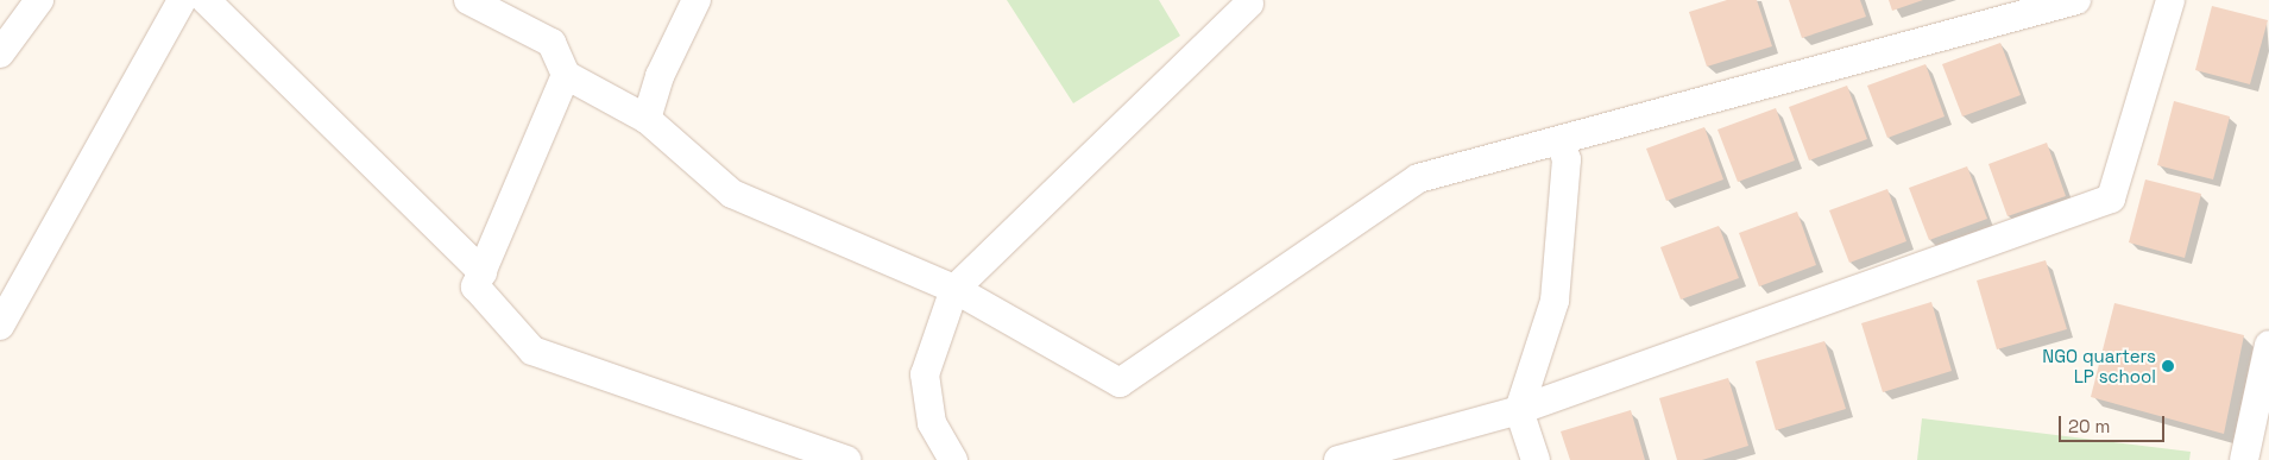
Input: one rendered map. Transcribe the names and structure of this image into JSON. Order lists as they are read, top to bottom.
{
  "places": ["NGO quarters LP school"],
  "scale_bar": "20 m"
}
